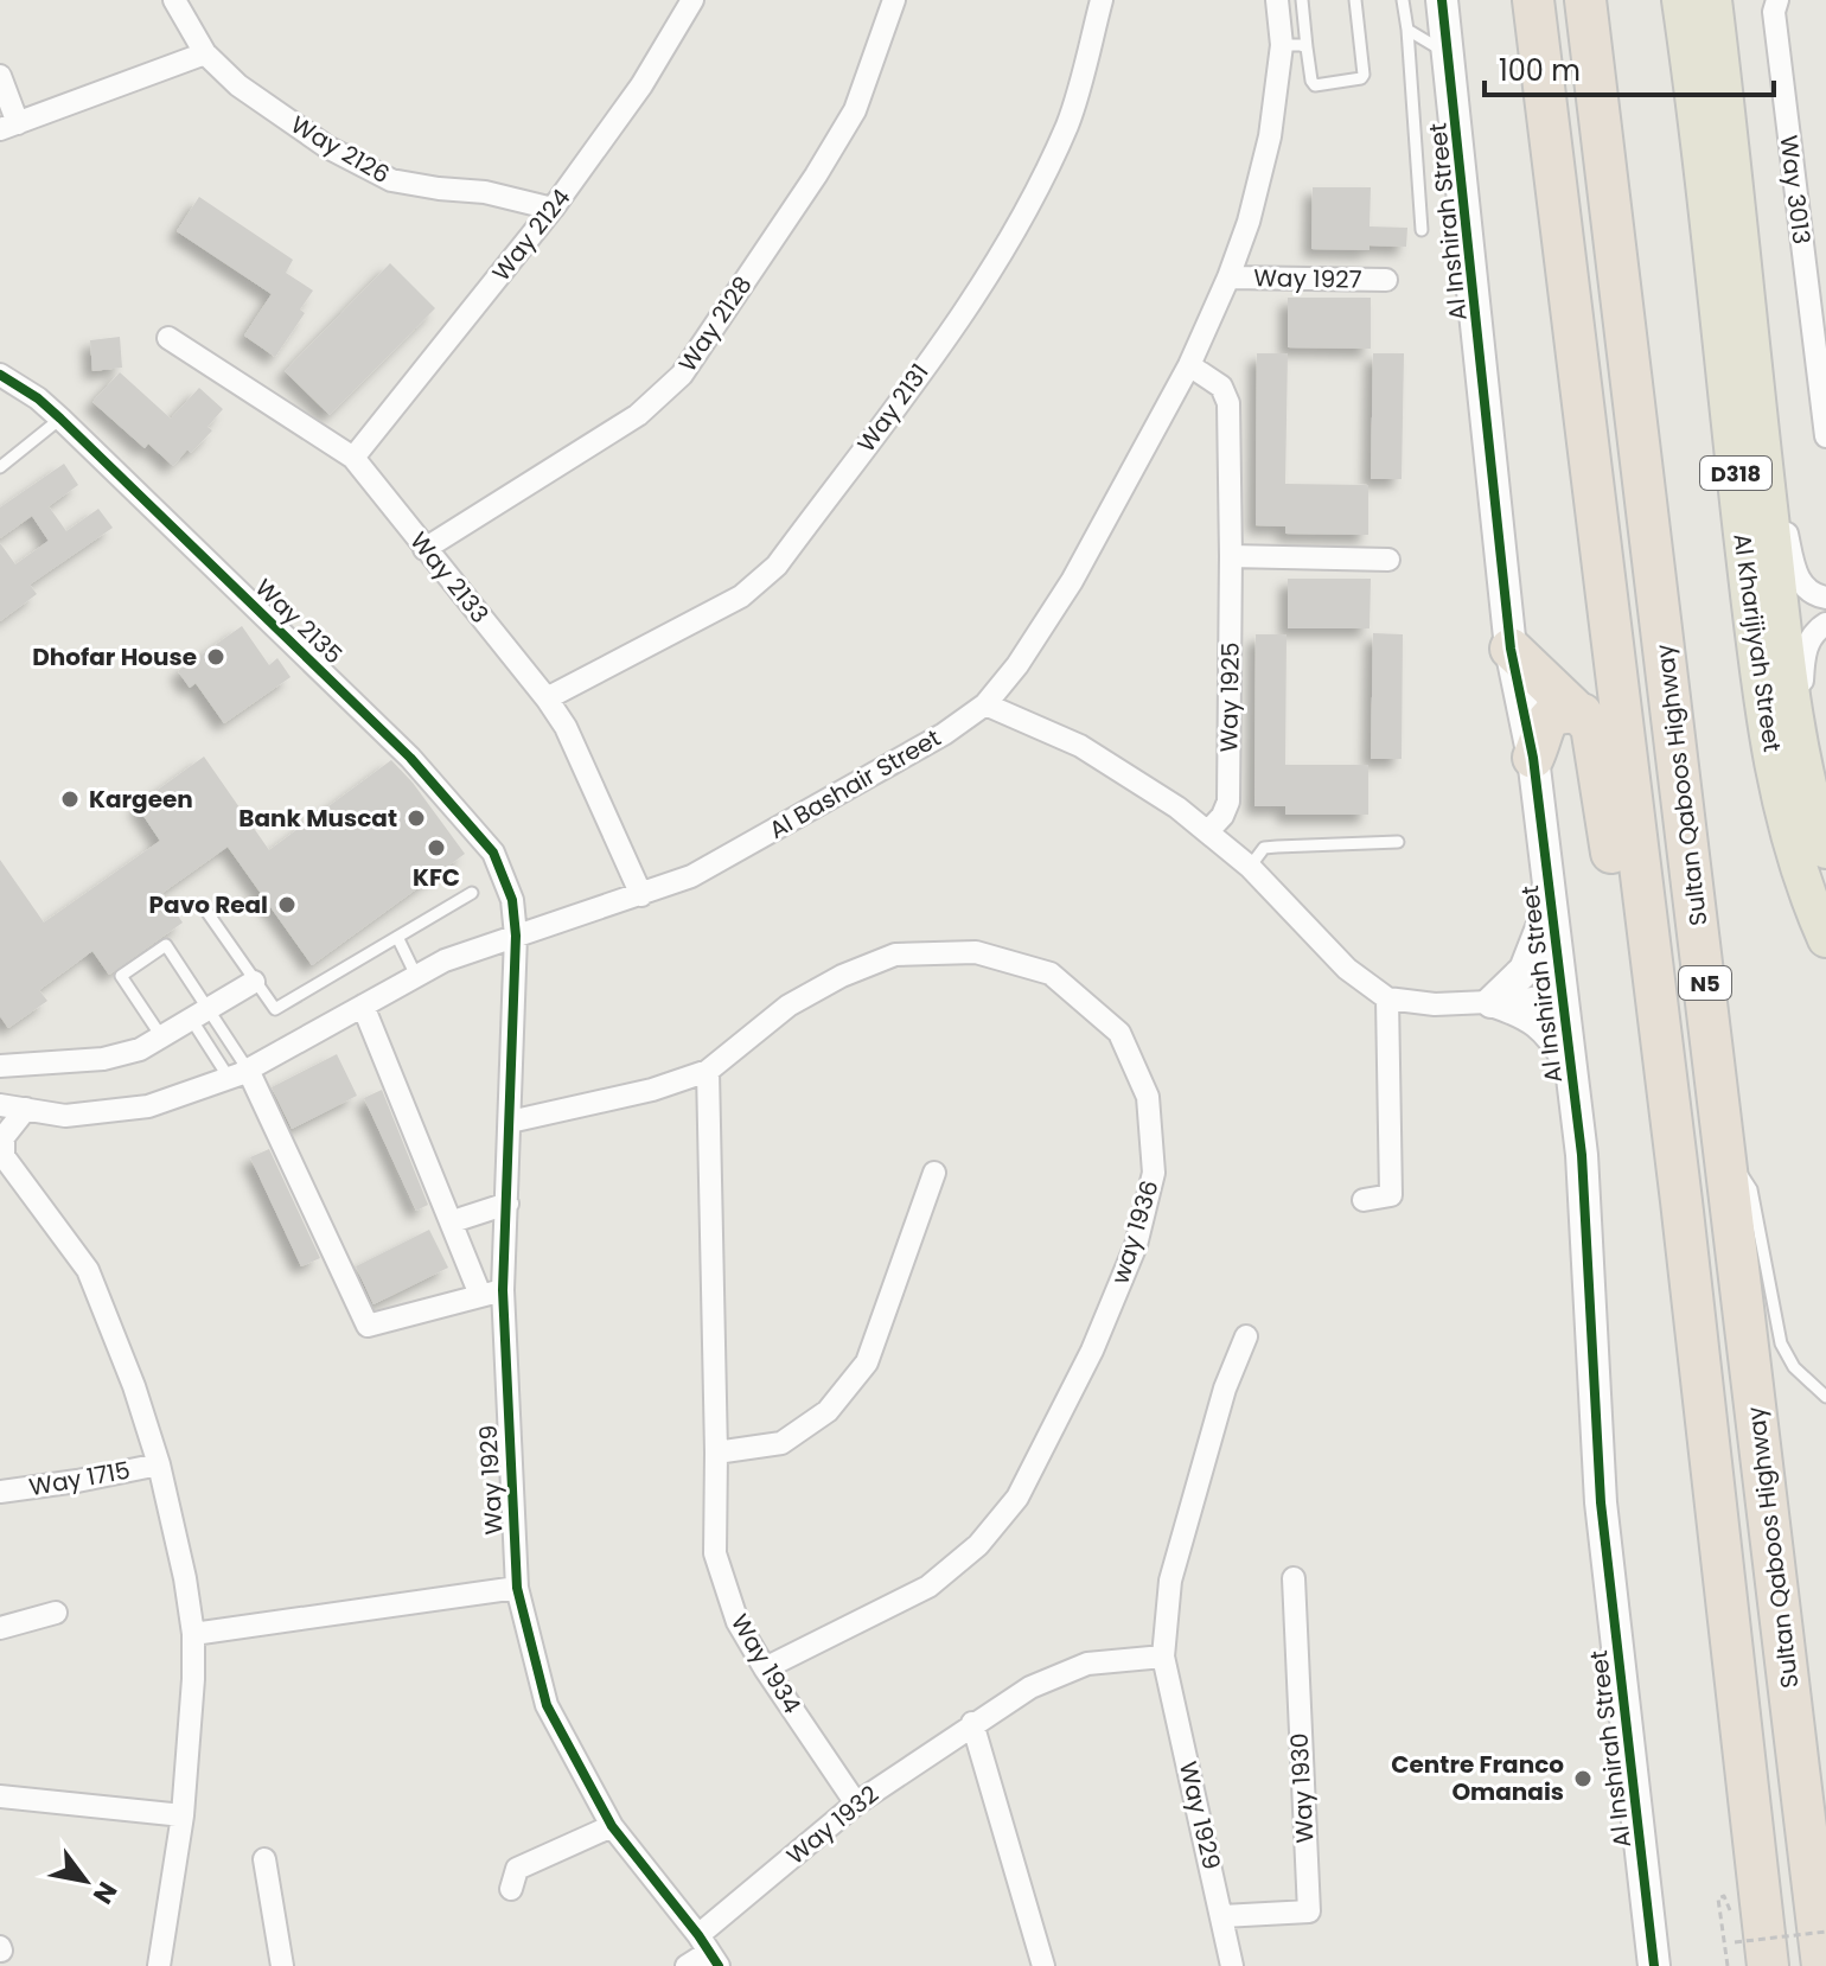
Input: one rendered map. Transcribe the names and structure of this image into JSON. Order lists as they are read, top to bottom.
{
  "streets": {
    "highway": ["Sultan Qaboos Highway", "N5"],
    "main road": ["D318", "Al Kharijiyah Street"],
    "street": [
      "Way 2126",
      "Way 3013",
      "Al Inshirah Street",
      "Way 2124",
      "Way 1927",
      "Way 2128",
      "Way 2131",
      "Way 2133",
      "Way 2135",
      "Way 1925",
      "Al Bashair Street",
      "way 1936",
      "Way 1715",
      "Way 1929",
      "Way 1934",
      "Way 1930",
      "Way 1932"
    ]
  },
  "crossings": [
    ["Way 2126", "Way 2124"],
    ["Way 2124", "Way 2133"],
    ["Way 1927", "Al Bashair Street"],
    ["Way 2128", "Way 2133"],
    ["Way 2131", "Way 2133"],
    ["Way 2133", "Al Bashair Street"],
    ["Way 2135", "Al Bashair Street"],
    ["Way 2135", "Way 1929"],
    ["Way 1925", "Al Bashair Street"],
    ["Al Bashair Street", "Way 1929"],
    ["way 1936", "Way 1929"],
    ["way 1936", "Way 1934"],
    ["Way 1929", "Way 1930"],
    ["Way 1929", "Way 1932"],
    ["Way 1934", "Way 1932"]
  ],
  "places": [
    "Dhofar House",
    "Kargeen",
    "Bank Muscat",
    "KFC",
    "Pavo Real",
    "Centre Franco Omanais"
  ],
  "scale_bar": "100 m",
  "north": "bottom right"
}
